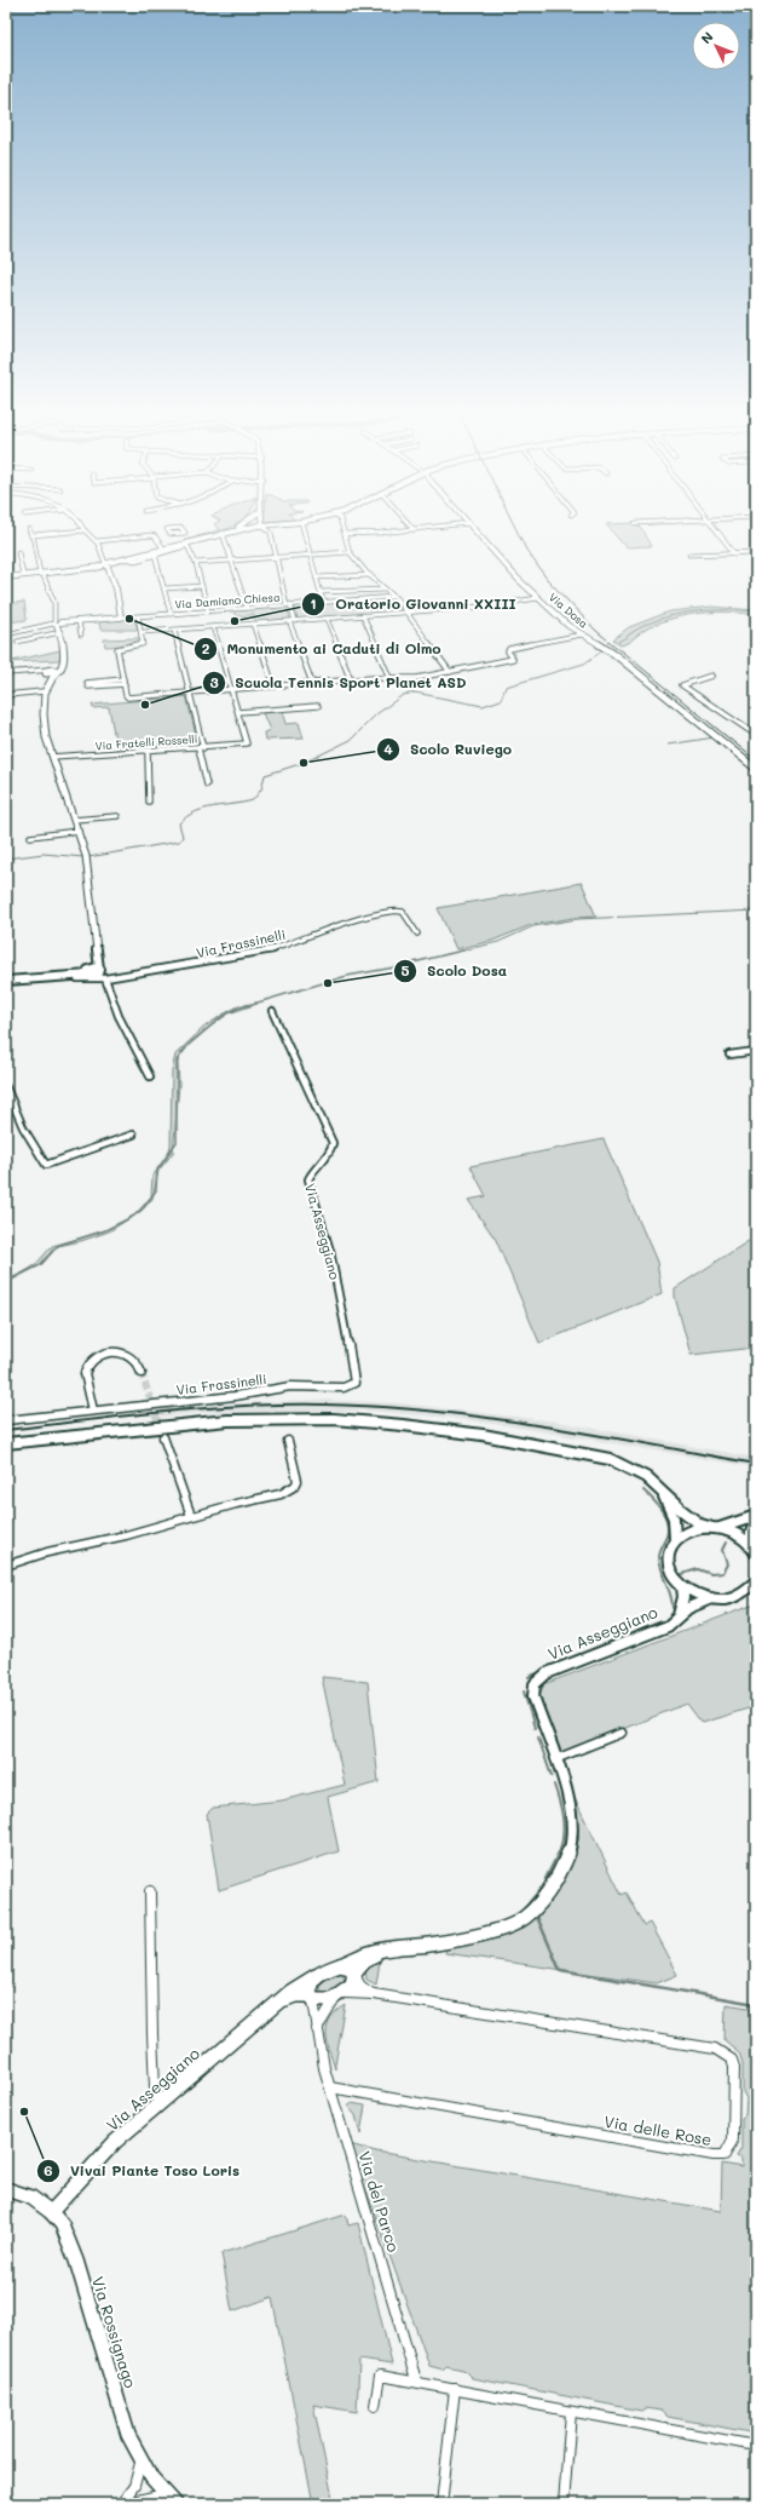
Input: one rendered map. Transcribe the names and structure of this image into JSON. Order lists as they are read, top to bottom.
{
  "streets": {
    "street": [
      "Via Damiano Chiesa",
      "Via Dosa",
      "Via Fratelli Rosselli",
      "Via Frassinelli",
      "Via Asseggiano",
      "Via delle Rose",
      "Via del Parco",
      "Via Rossignago"
    ]
  },
  "crossings": [
    ["Via Frassinelli", "Via Asseggiano"],
    ["Via Asseggiano", "Via delle Rose"],
    ["Via Asseggiano", "Via del Parco"],
    ["Via Asseggiano", "Via Rossignago"],
    ["Via delle Rose", "Via del Parco"]
  ],
  "places": [
    "Monumento ai Caduti di Olmo",
    "Oratorio Giovanni XXIII",
    "Scuola Tennis Sport Planet ASD",
    "Scolo Ruviego",
    "Scolo Dosa",
    "Vivai Piante Toso Loris"
  ],
  "north": "top left"
}
